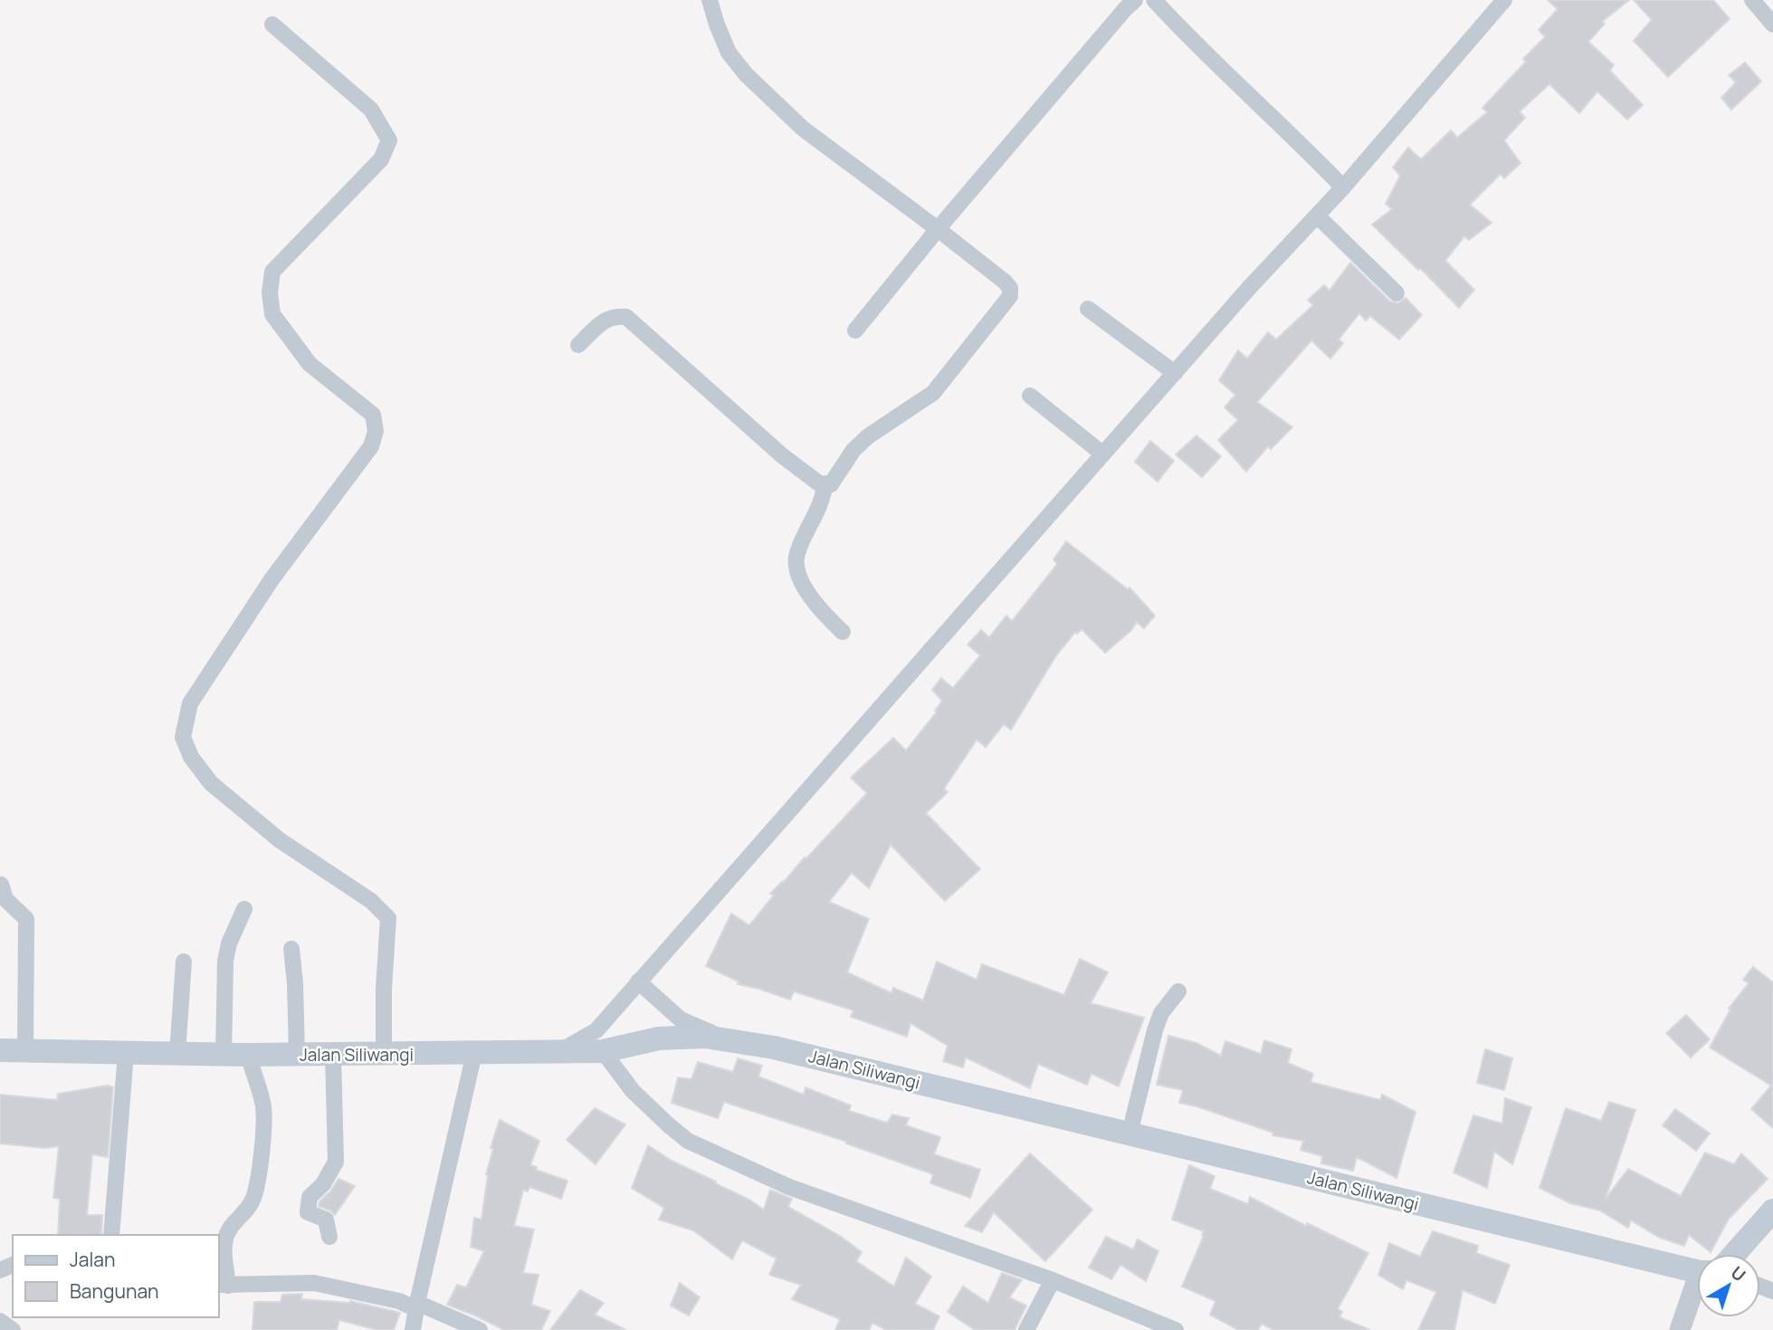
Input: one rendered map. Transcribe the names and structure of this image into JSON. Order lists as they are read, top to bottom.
{
  "streets": {
    "main road": ["Jalan Siliwangi"]
  },
  "legend": ["Jalan", "Bangunan"],
  "north": "top right"
}
